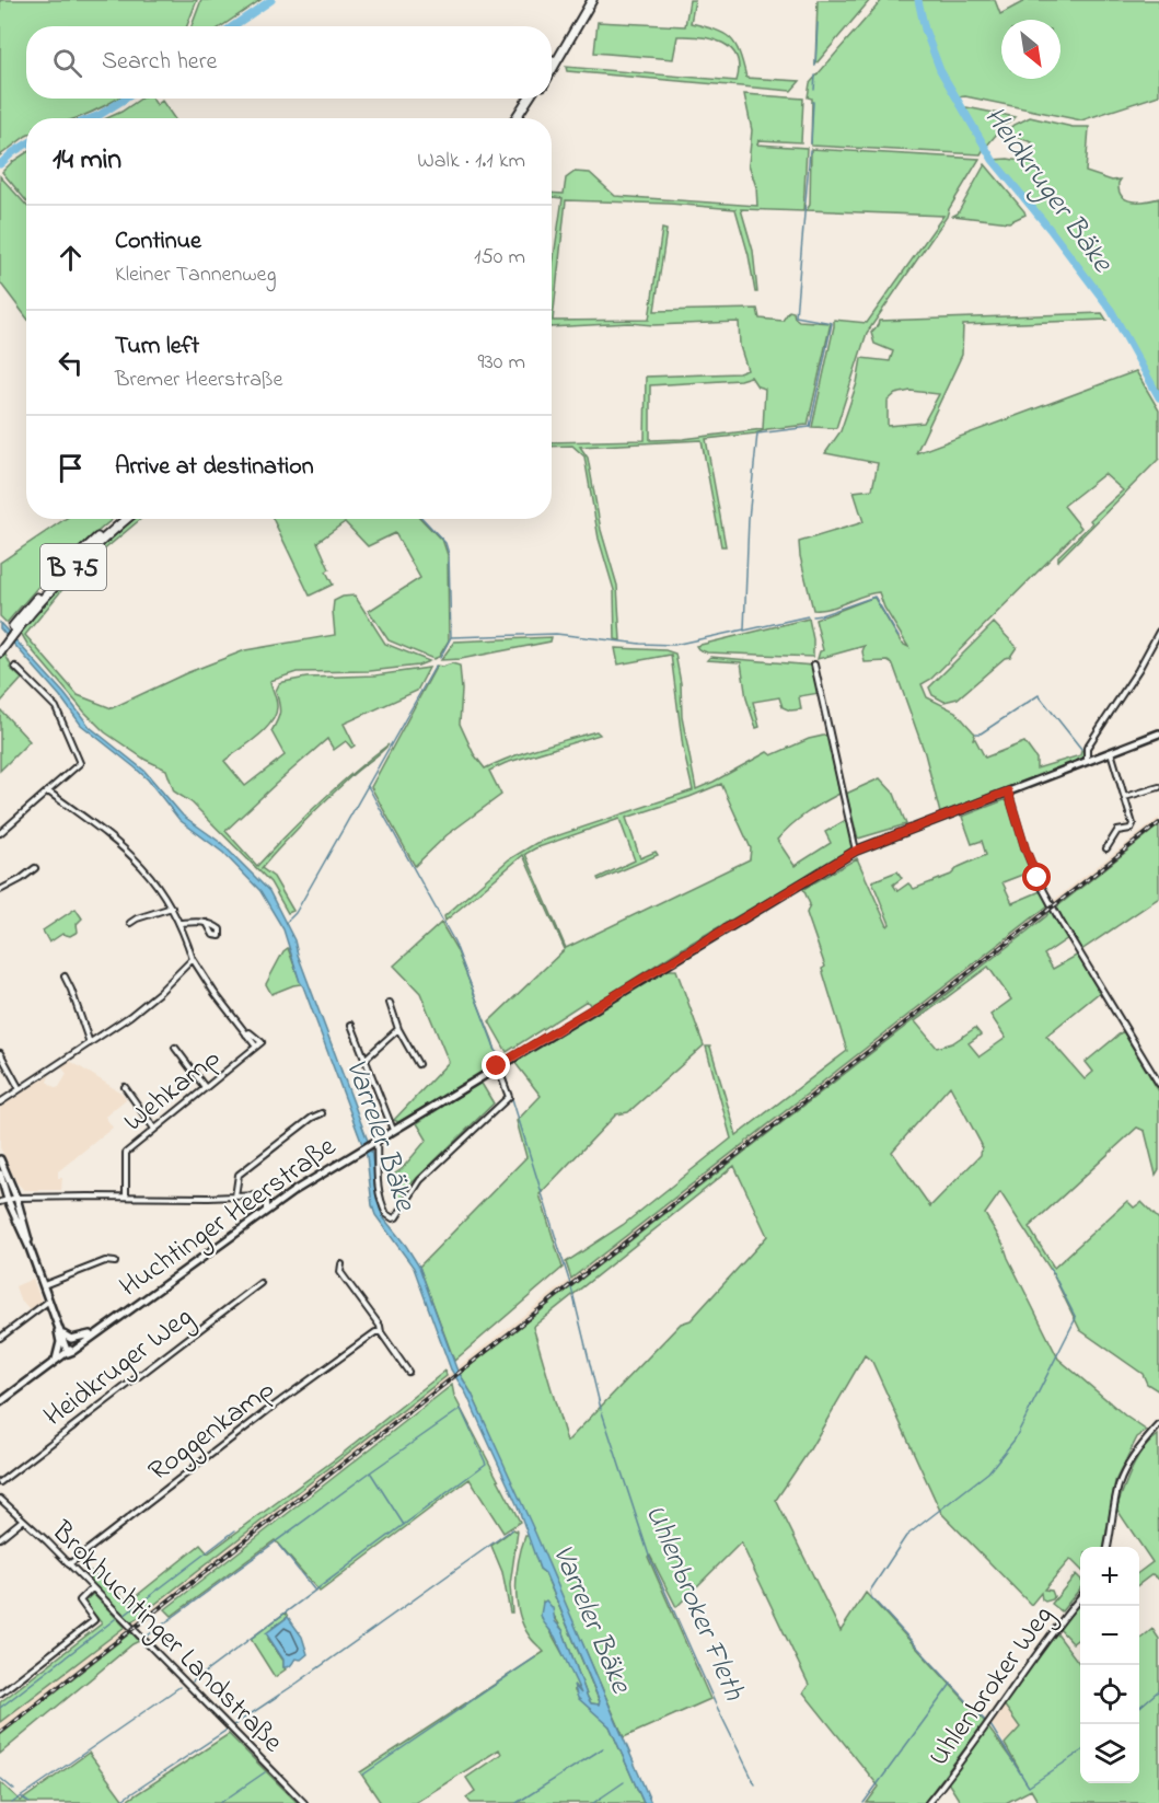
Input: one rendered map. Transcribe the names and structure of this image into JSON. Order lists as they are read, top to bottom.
{
  "streets": {
    "highway": ["B 75"],
    "main road": ["Huchtinger Heerstraße"],
    "street": [
      "Wehkamp",
      "Heidkruger Weg",
      "Roggenkamp",
      "Brokhuchtinger Landstraße",
      "Uhlenbroker Weg"
    ]
  },
  "crossings": [
    ["Roggenkamp", "Brokhuchtinger Landstraße"]
  ],
  "water": ["Heidkruger Bäke", "Varreler Bäke", "Uhlenbroker Fleth"],
  "north": "bottom right",
  "page": {
    "search": "Search here",
    "heading": ["14 min", "Walk · 1.1 km"],
    "list": [
      ["Continue", "Kleiner Tannenweg", "150 m"],
      ["Turn left", "Bremer Heerstraße", "930 m"],
      "Arrive at destination"
    ],
    "map_buttons": ["+", "−"]
  }
}
